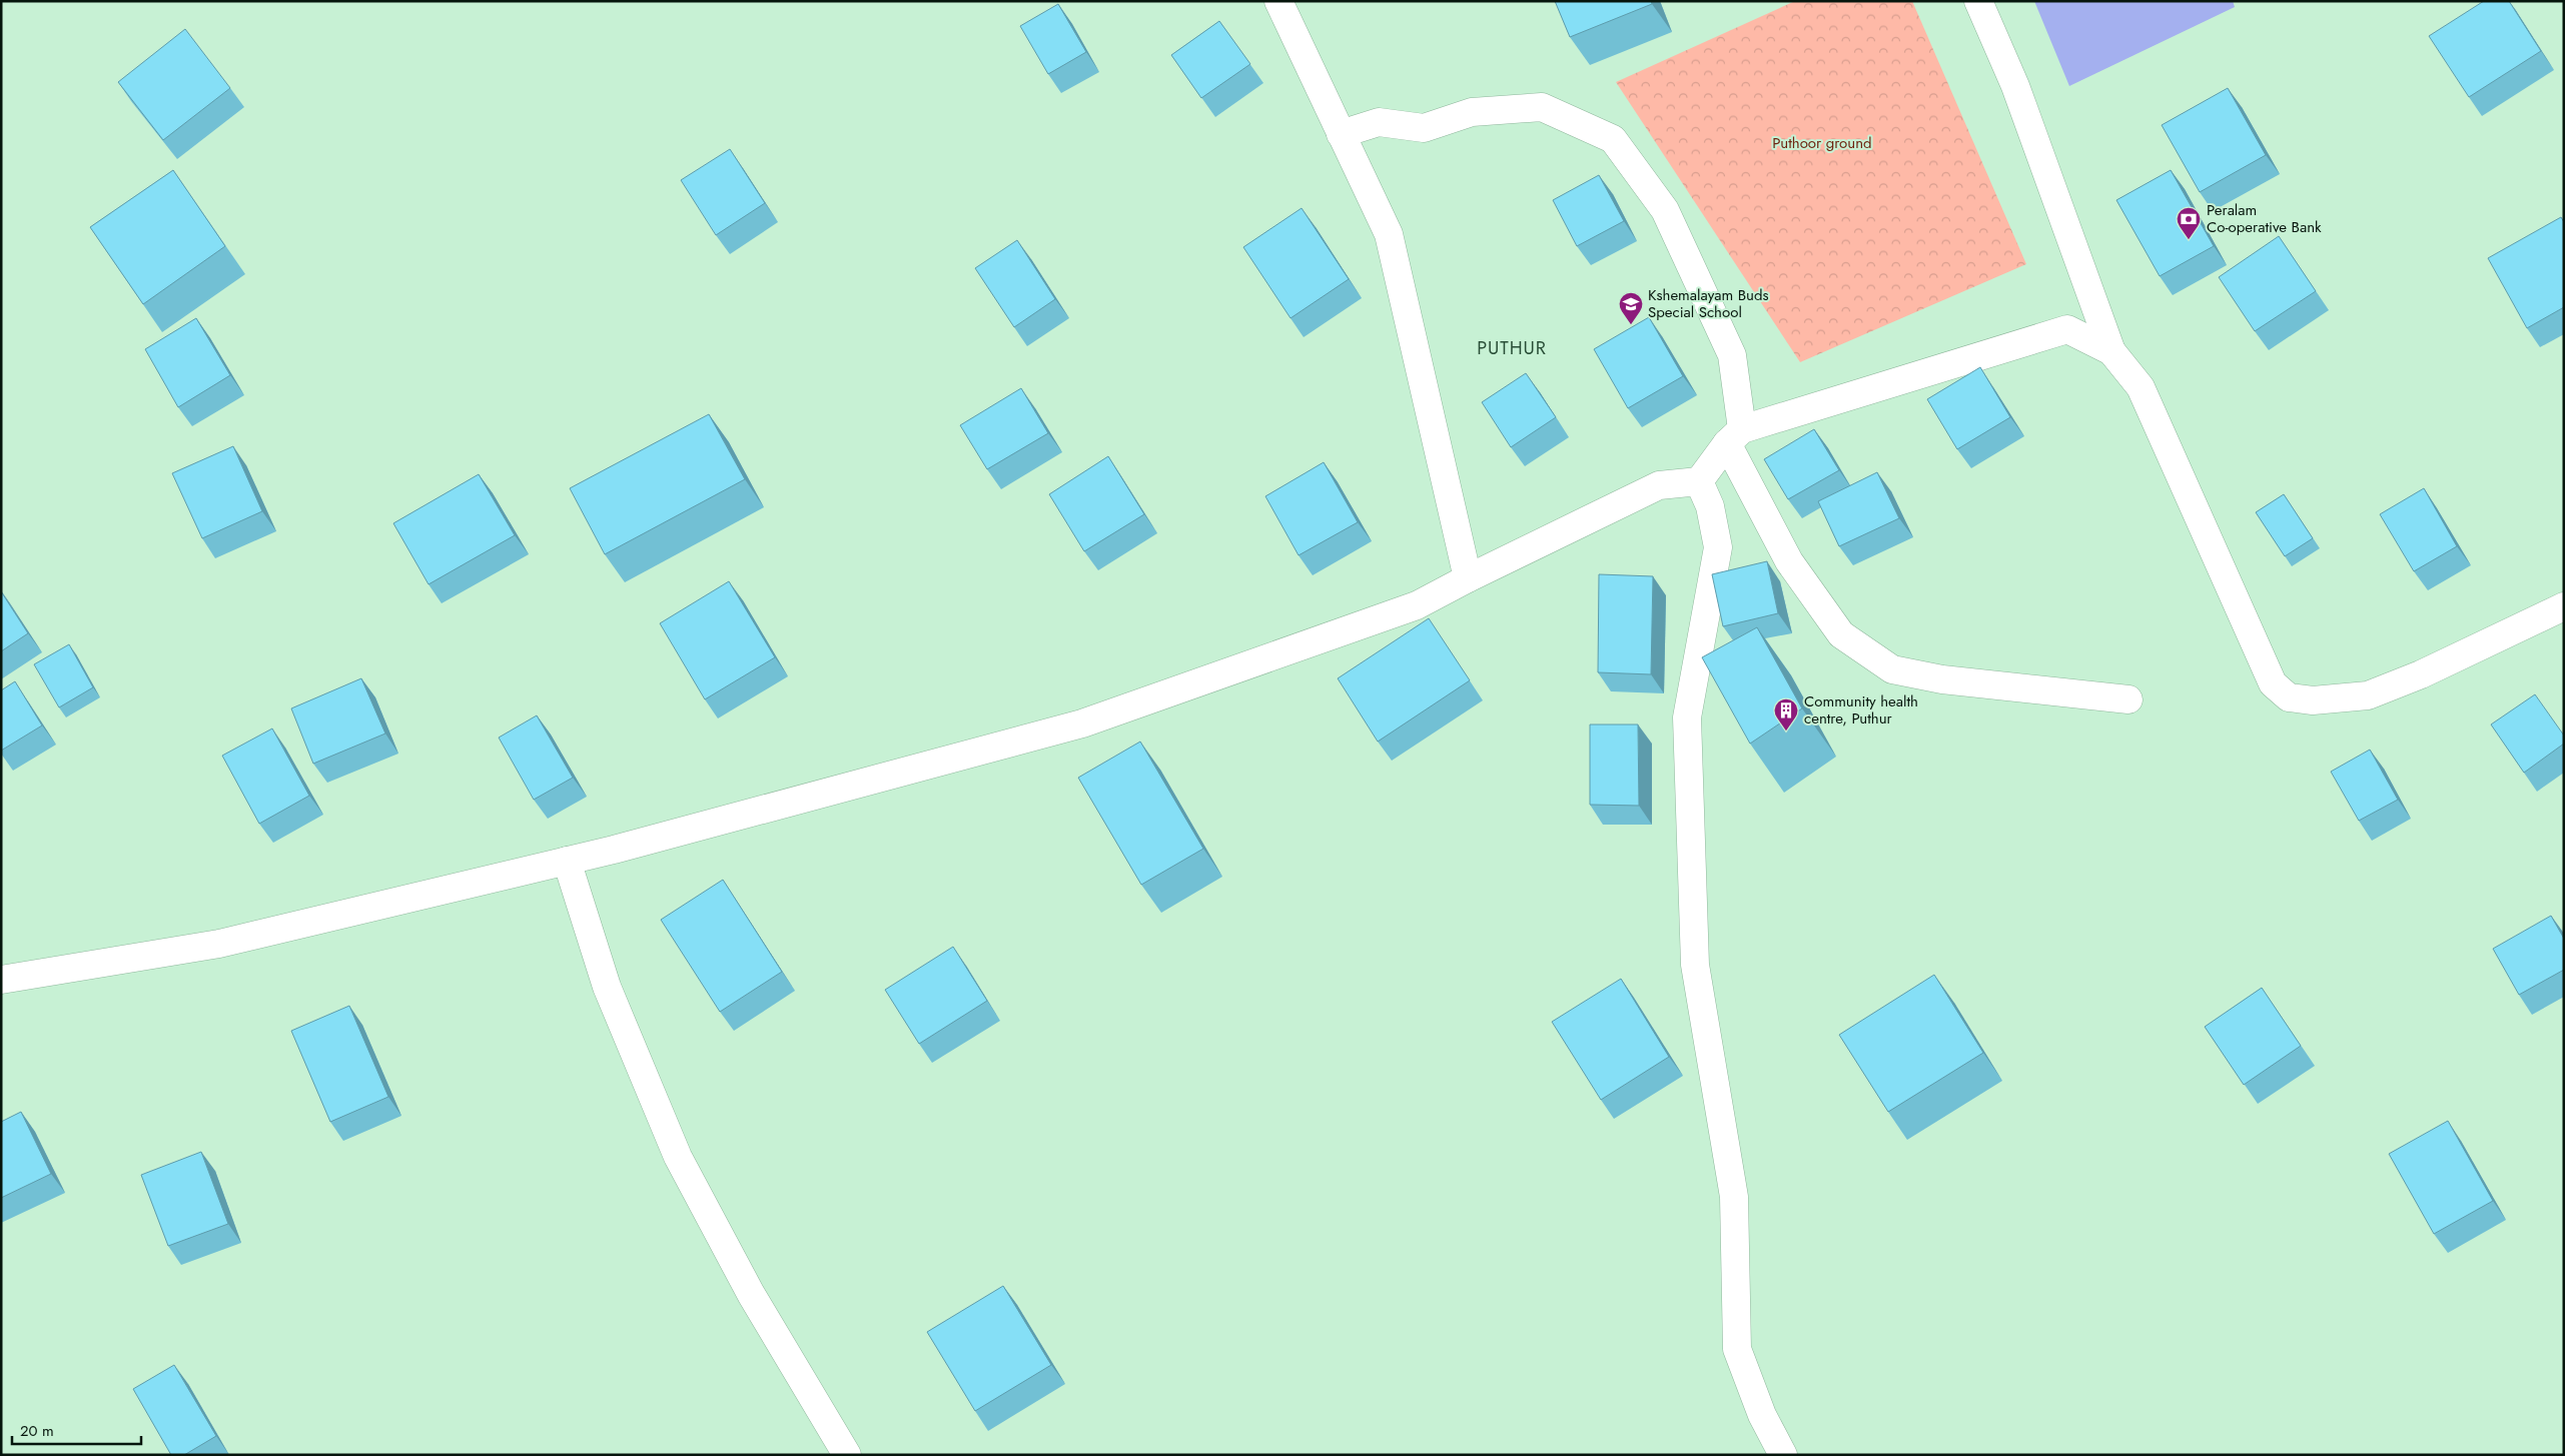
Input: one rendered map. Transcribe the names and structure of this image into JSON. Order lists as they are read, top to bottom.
{
  "districts": ["PUTHUR"],
  "parks": ["Puthoor ground"],
  "places": {
    "bank": ["Peralam Co-operative Bank"],
    "school or university": ["Kshemalayam Buds Special School"],
    "building": ["Community health centre, Puthur"]
  },
  "scale_bar": "20 m"
}
